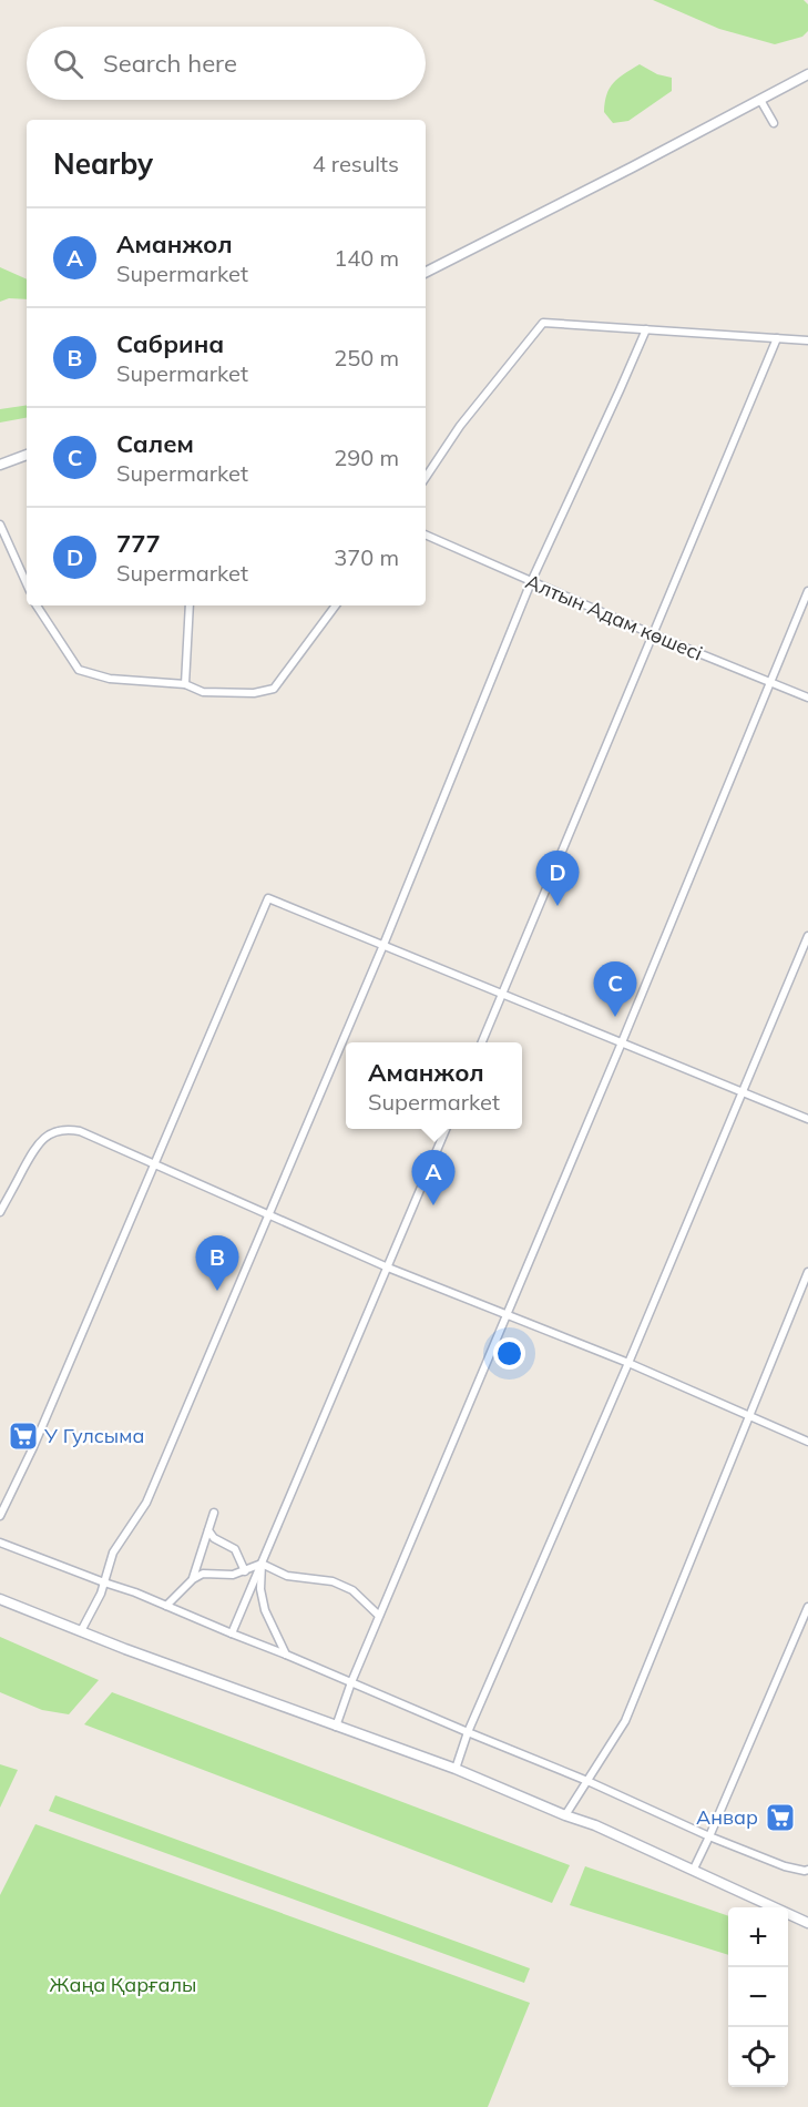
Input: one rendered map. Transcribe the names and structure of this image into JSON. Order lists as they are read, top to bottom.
{
  "streets": {
    "street": ["Алтын Адам көшесі"]
  },
  "parks": ["Жаңа Қарғалы"],
  "places": {
    "supermarket": ["У Гулсыма", "Анвар"]
  },
  "page": {
    "search": "Search here",
    "heading": ["Nearby", "4 results"],
    "list": [
      {
        "mark": "A",
        "name": "Аманжол",
        "note": "Supermarket",
        "value": "140 m"
      },
      {
        "mark": "B",
        "name": "Сабрина",
        "note": "Supermarket",
        "value": "250 m"
      },
      {
        "mark": "C",
        "name": "Салем",
        "note": "Supermarket",
        "value": "290 m"
      },
      {
        "mark": "D",
        "name": "777",
        "note": "Supermarket",
        "value": "370 m"
      }
    ],
    "pins": [
      "D",
      "C",
      "A",
      "B"
    ],
    "popup": ["Аманжол", "Supermarket"],
    "map_buttons": ["+", "−"]
  }
}
